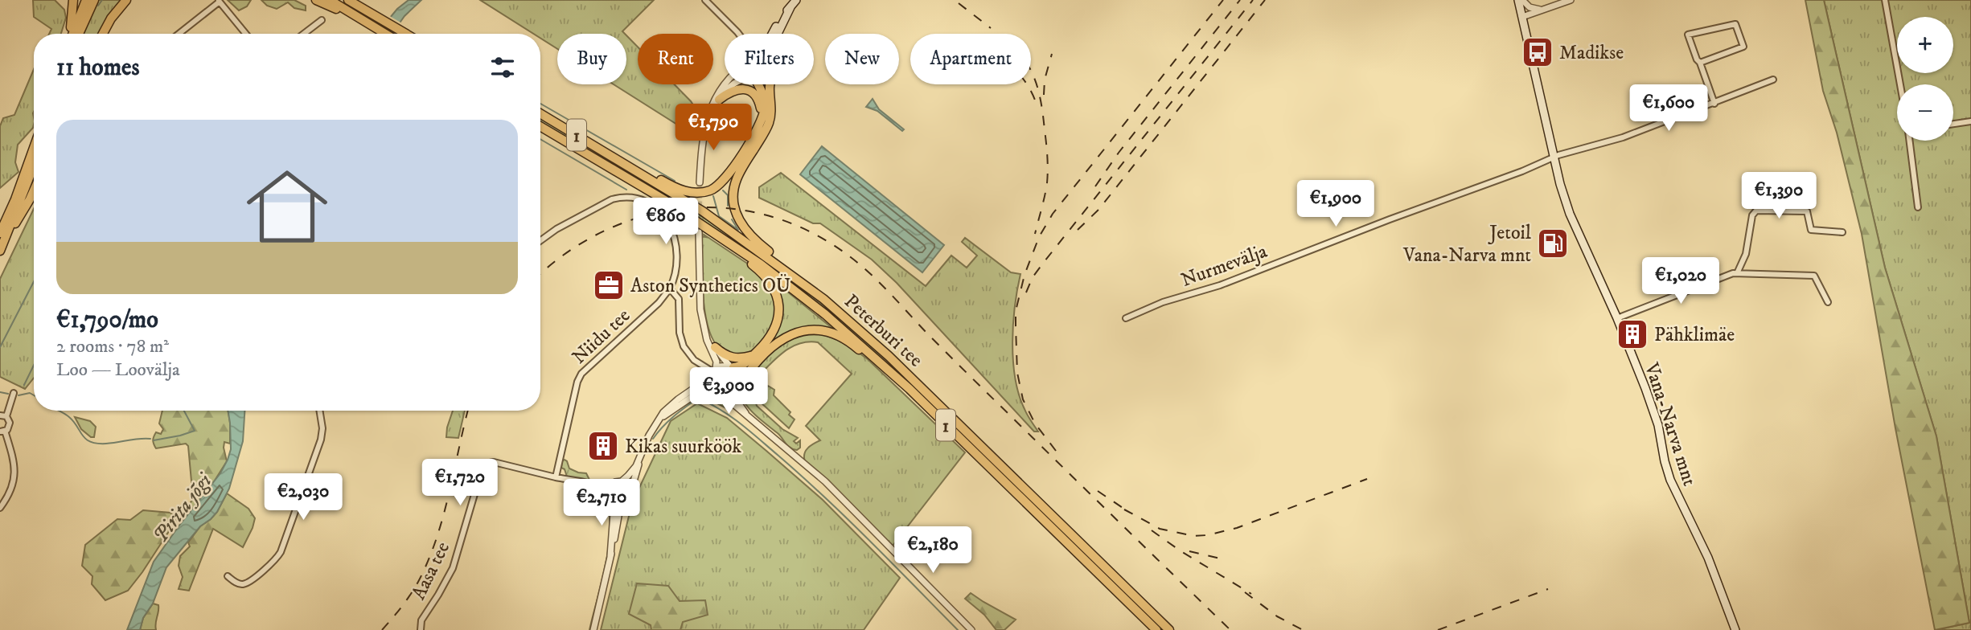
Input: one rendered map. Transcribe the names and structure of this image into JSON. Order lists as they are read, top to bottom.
{
  "streets": {
    "highway": ["1", "Peterburi tee"],
    "main road": ["Vana-Narva mnt"],
    "street": ["Nurmevälja", "Niidu tee", "Aasa tee"]
  },
  "crossings": [
    ["Nurmevälja", "Vana-Narva mnt"],
    ["Niidu tee", "Aasa tee"]
  ],
  "water": ["Pirita jõgi"],
  "places": {
    "bus stop": ["Madikse"],
    "fuel station": ["Jetoil Vana-Narva mnt"],
    "office": ["Aston Synthetics OÜ"],
    "building": ["Pähklimäe", "Kikas suurköök"]
  },
  "page": {
    "map_buttons": ["+", "−"],
    "chip": [
      "Buy",
      "Rent",
      "Filters",
      "New",
      "Apartment"
    ],
    "heading": "11 homes",
    "price": [
      "€1,600",
      "€1,790",
      "€1,390",
      "€1,900",
      "€860",
      "€1,020",
      "€3,900",
      "€1,720",
      "€2,030",
      "€2,710",
      "€2,180"
    ],
    "list": [
      {
        "name": "€1,790/mo",
        "note": "2 rooms · 78 m² · Loo — Loovälja"
      }
    ]
  }
}
